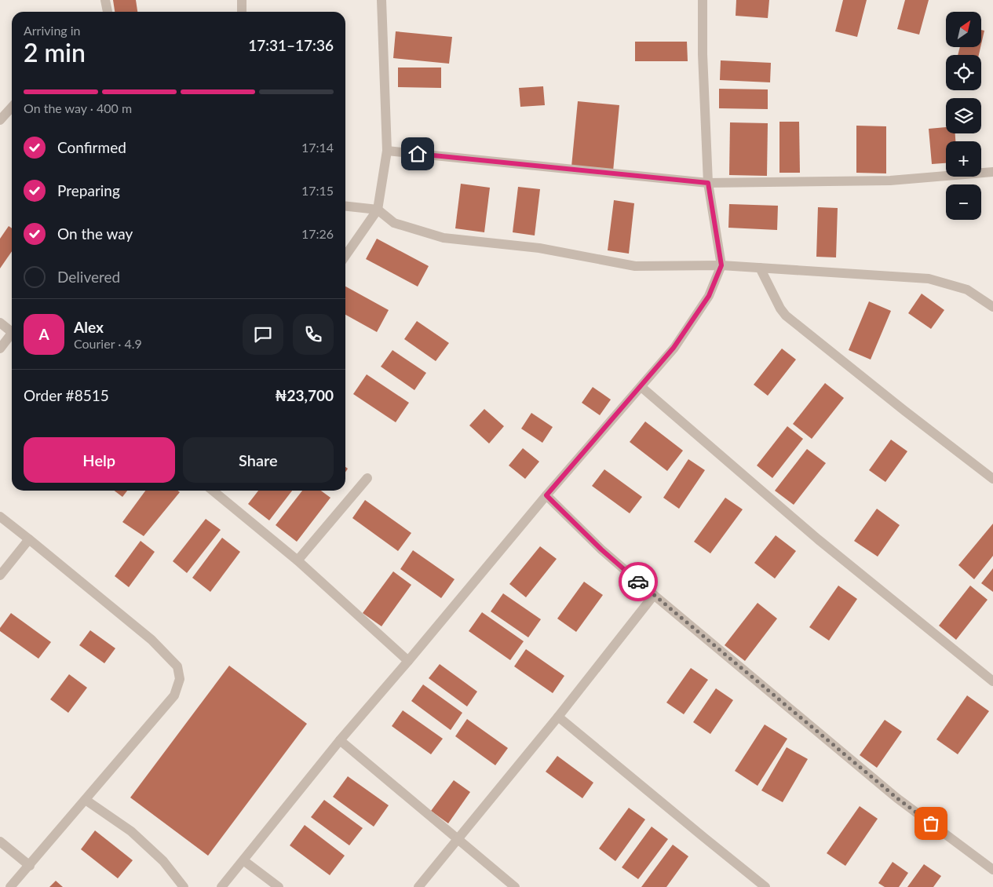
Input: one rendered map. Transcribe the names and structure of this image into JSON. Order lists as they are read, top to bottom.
{
  "north": "top right",
  "page": {
    "map_buttons": ["+", "−"],
    "heading": ["2 min", "Arriving in", "17:31–17:36"],
    "panel": [
      "Alex",
      "Courier · 4.9",
      "Order #8515",
      "₦23,700"
    ],
    "bar": "On the way · 400 m",
    "list": [
      ["Confirmed", "17:14"],
      ["Preparing", "17:15"],
      ["On the way", "17:26"],
      "Delivered"
    ],
    "round": "A",
    "buttons": ["Help", "Share"]
  }
}
